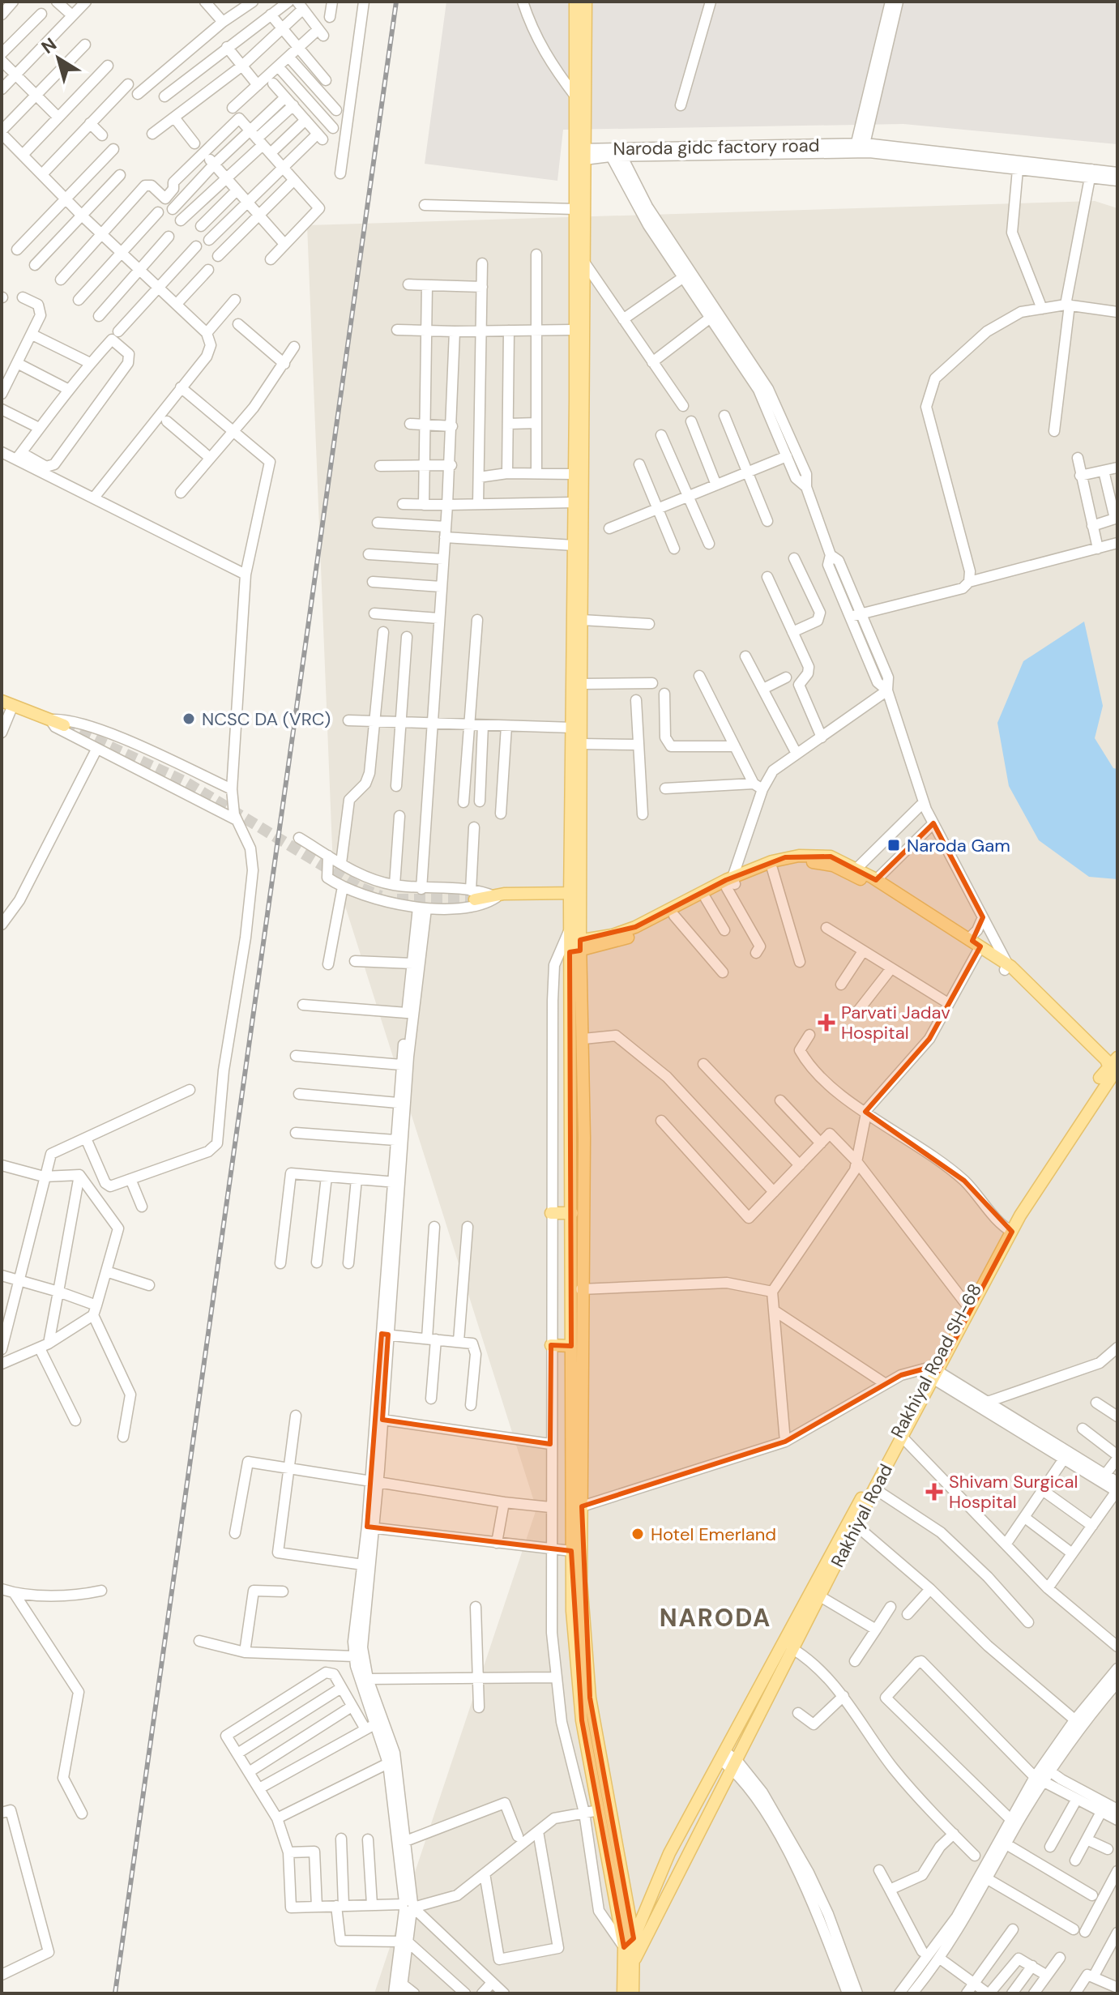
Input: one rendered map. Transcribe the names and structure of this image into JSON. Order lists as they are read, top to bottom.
{
  "streets": {
    "main road": ["Rakhiyal Road SH-68", "Rakhiyal Road"],
    "street": ["Naroda gidc factory road"]
  },
  "crossings": [
    ["Rakhiyal Road SH-68", "Rakhiyal Road"]
  ],
  "districts": ["NARODA"],
  "places": {
    "other": ["NCSC DA (VRC)", "Hotel Emerland"],
    "transit": ["Naroda Gam"],
    "health": ["Parvati Jadav Hospital", "Shivam Surgical Hospital"]
  },
  "north": "top left"
}
